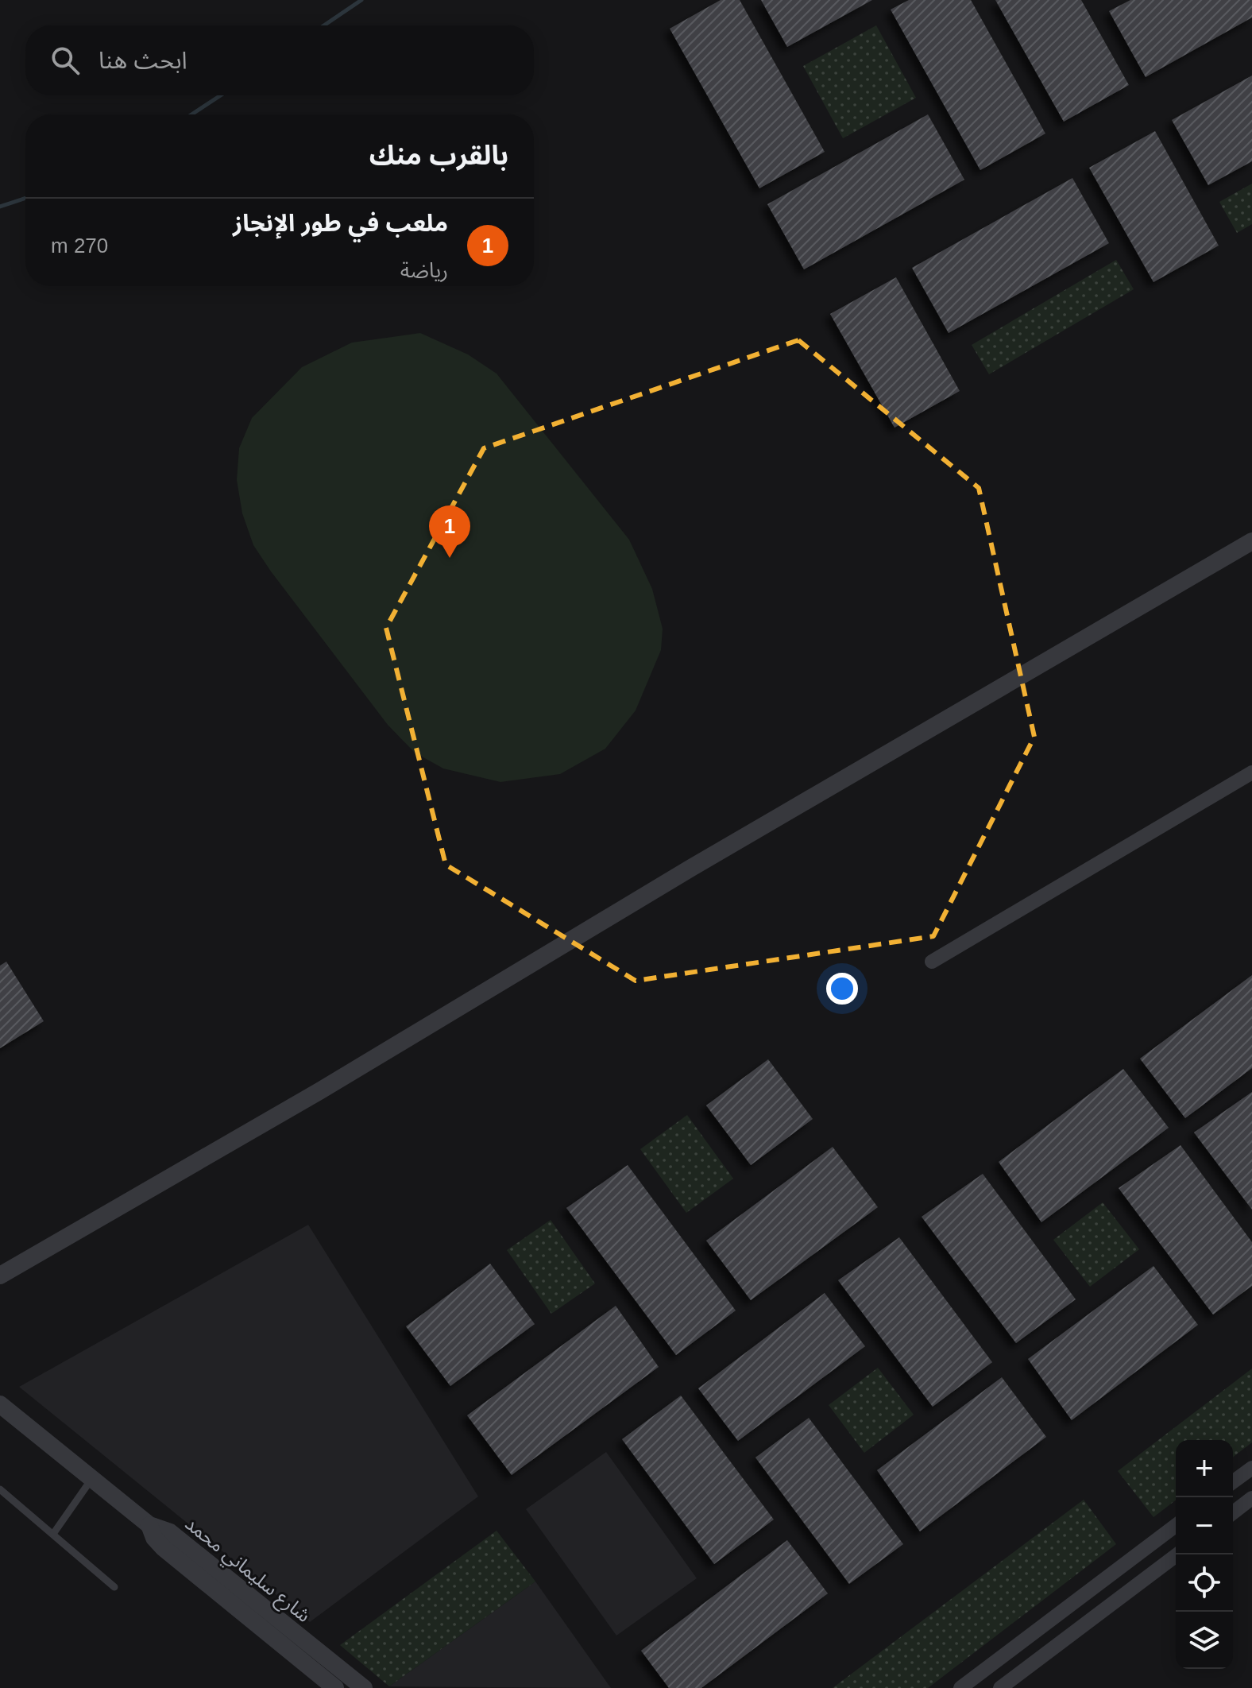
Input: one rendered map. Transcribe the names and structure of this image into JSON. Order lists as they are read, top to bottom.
{
  "streets": {
    "street": ["شارع سليماني محمد"]
  },
  "page": {
    "search": "ابحث هنا",
    "heading": "بالقرب منك",
    "list": [
      {
        "mark": "1",
        "name": "ملعب في طور الإنجاز",
        "note": "رياضة",
        "value": "270 m"
      }
    ],
    "pins": "1",
    "map_buttons": ["+", "−"]
  }
}
